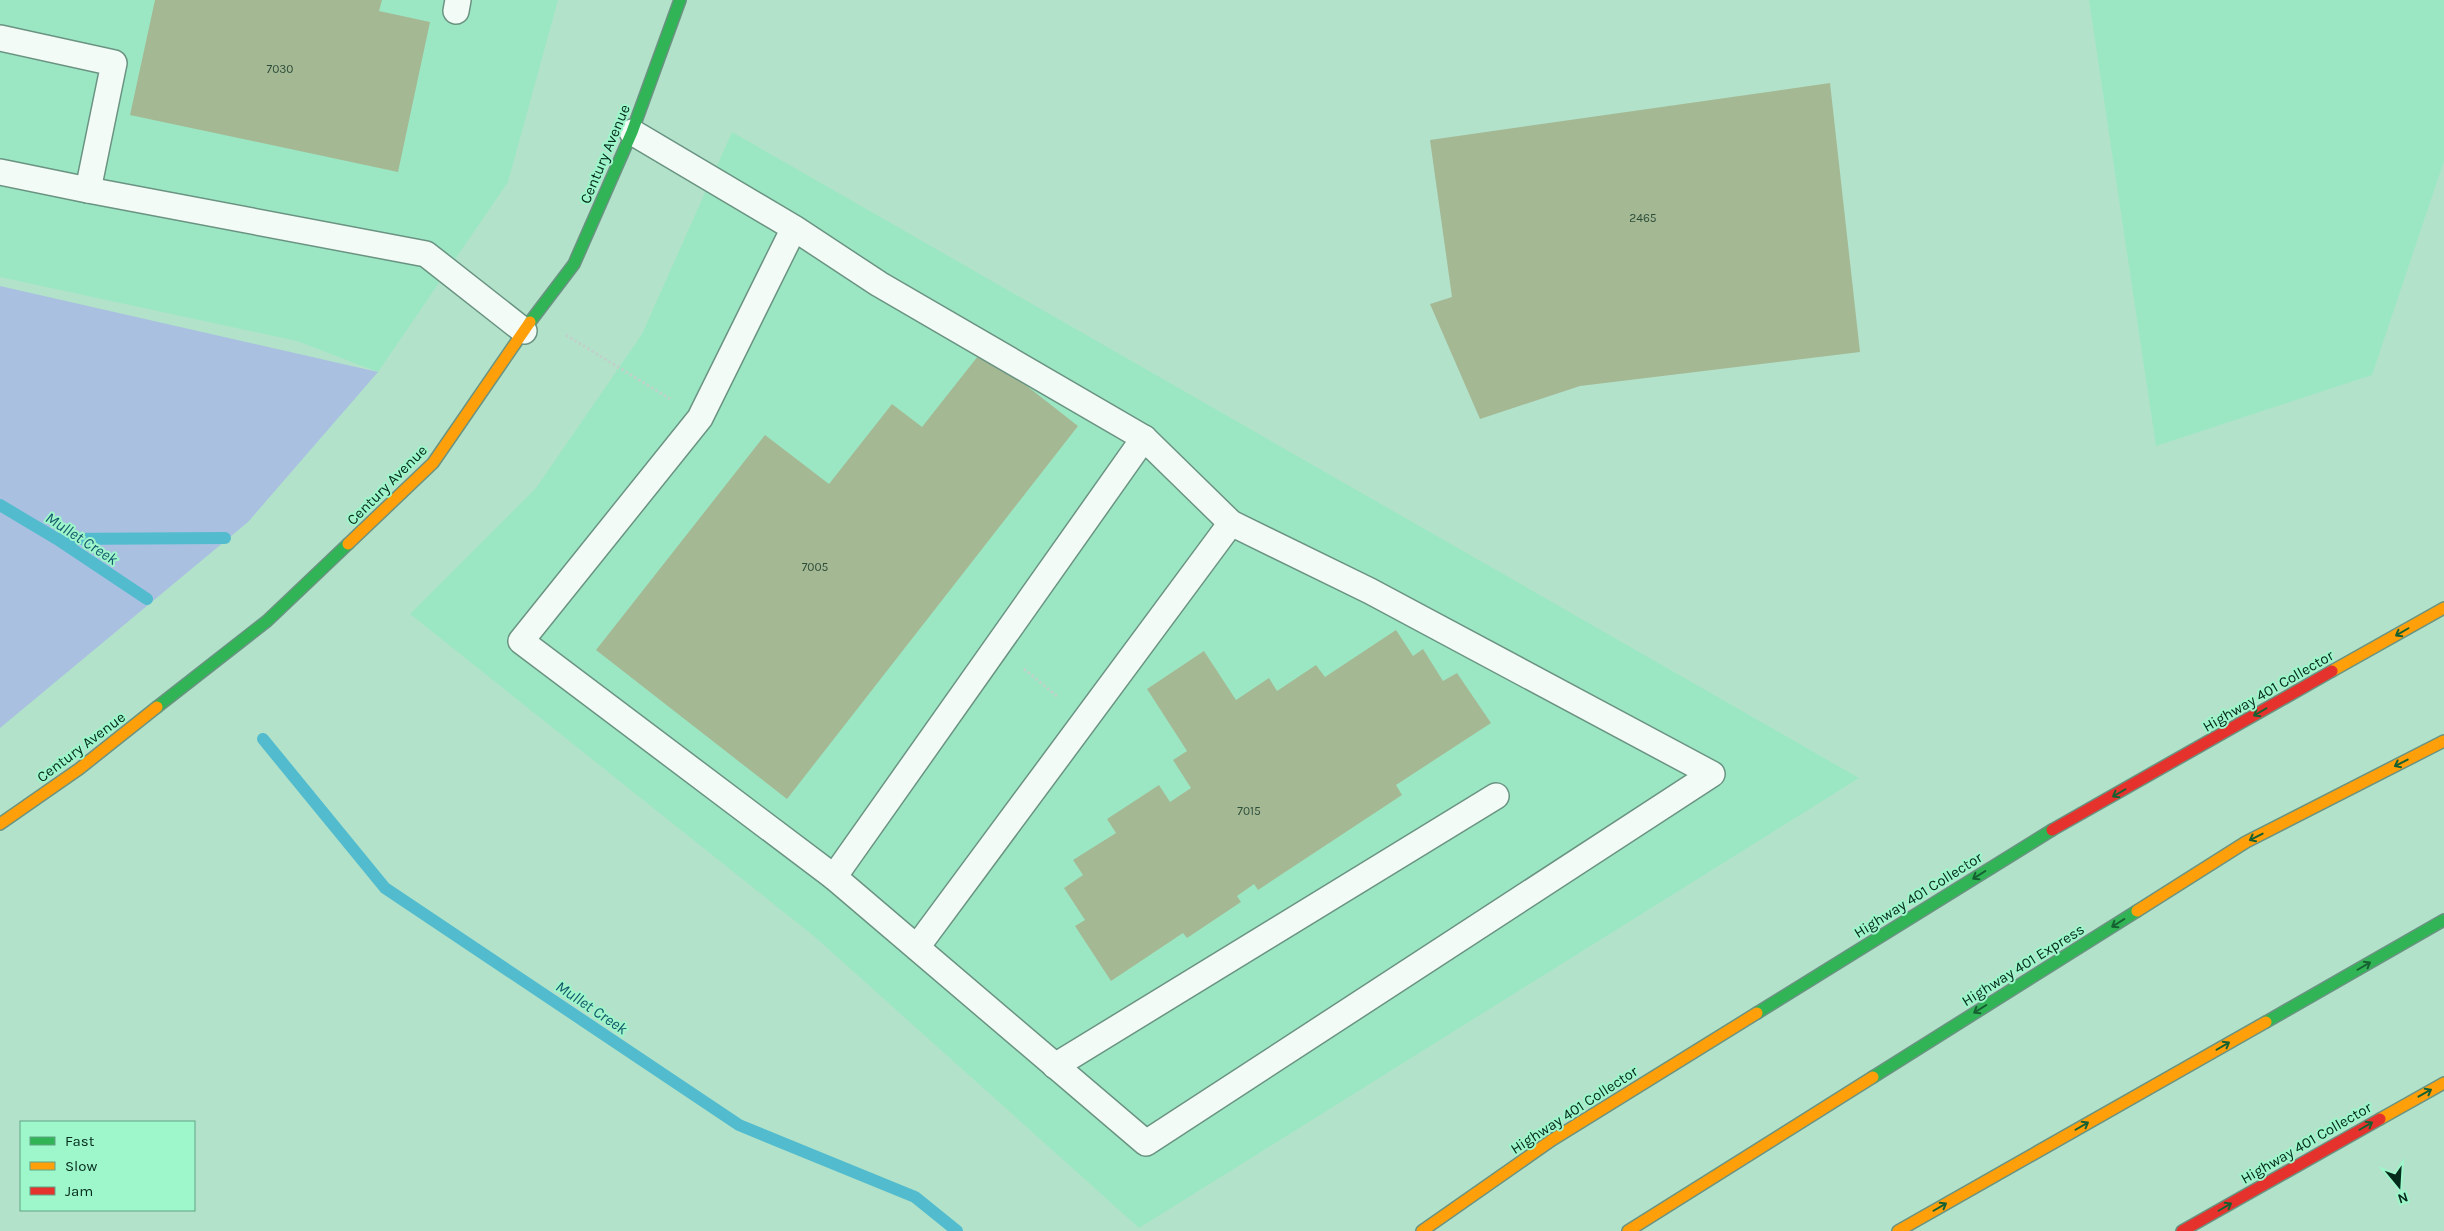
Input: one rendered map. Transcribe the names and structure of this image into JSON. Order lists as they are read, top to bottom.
{
  "streets": {
    "main road": ["Century Avenue", "Highway 401 Collector", "Highway 401 Express"]
  },
  "one_way": ["Highway 401 Express"],
  "water": ["Mullet Creek"],
  "house_numbers": [
    "7030",
    "2465",
    "7005",
    "7015"
  ],
  "legend": ["Fast", "Slow", "Jam"],
  "north": "bottom"
}
